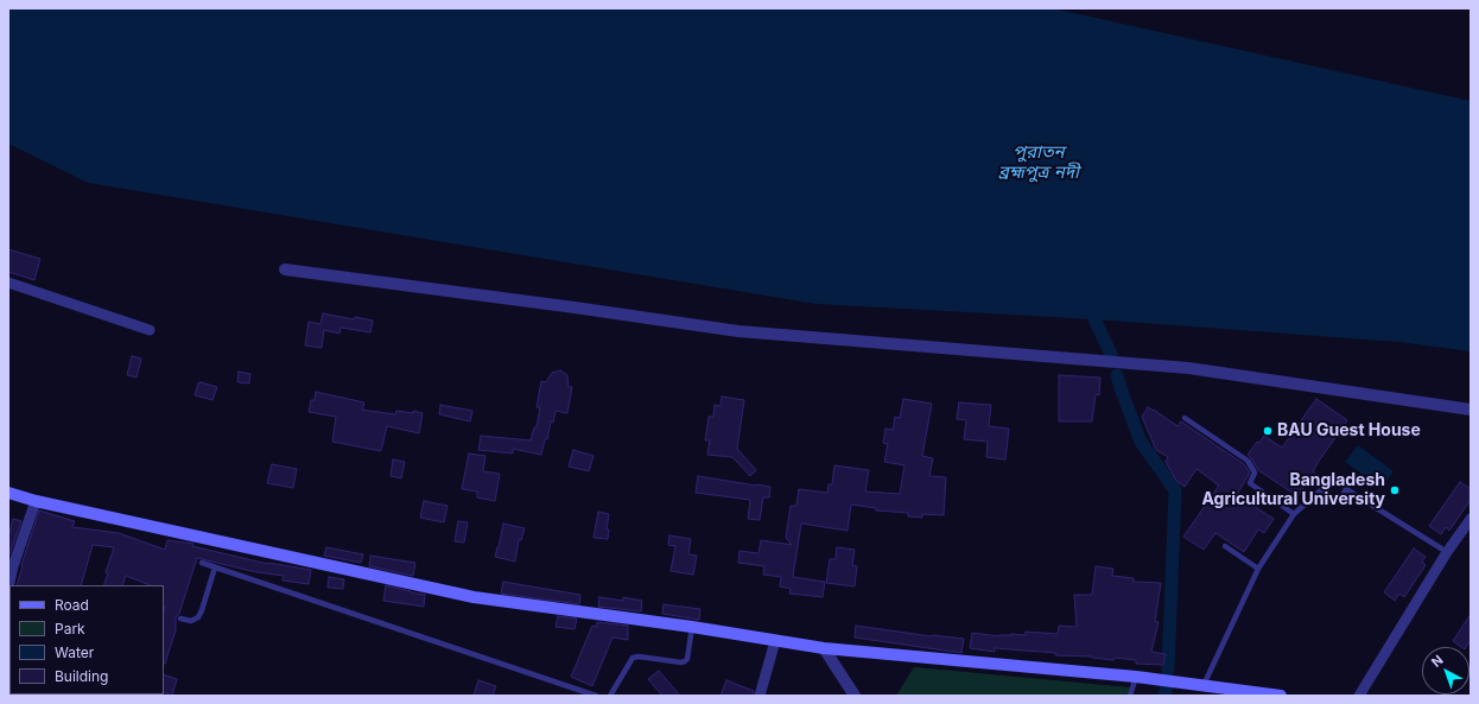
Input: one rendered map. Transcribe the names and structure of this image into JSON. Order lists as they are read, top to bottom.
{
  "water": ["পুরাতন ব্রহ্মপুত্র নদী"],
  "places": ["BAU Guest House", "Bangladesh Agricultural University"],
  "legend": [
    "Road",
    "Park",
    "Water",
    "Building"
  ],
  "north": "top left"
}
